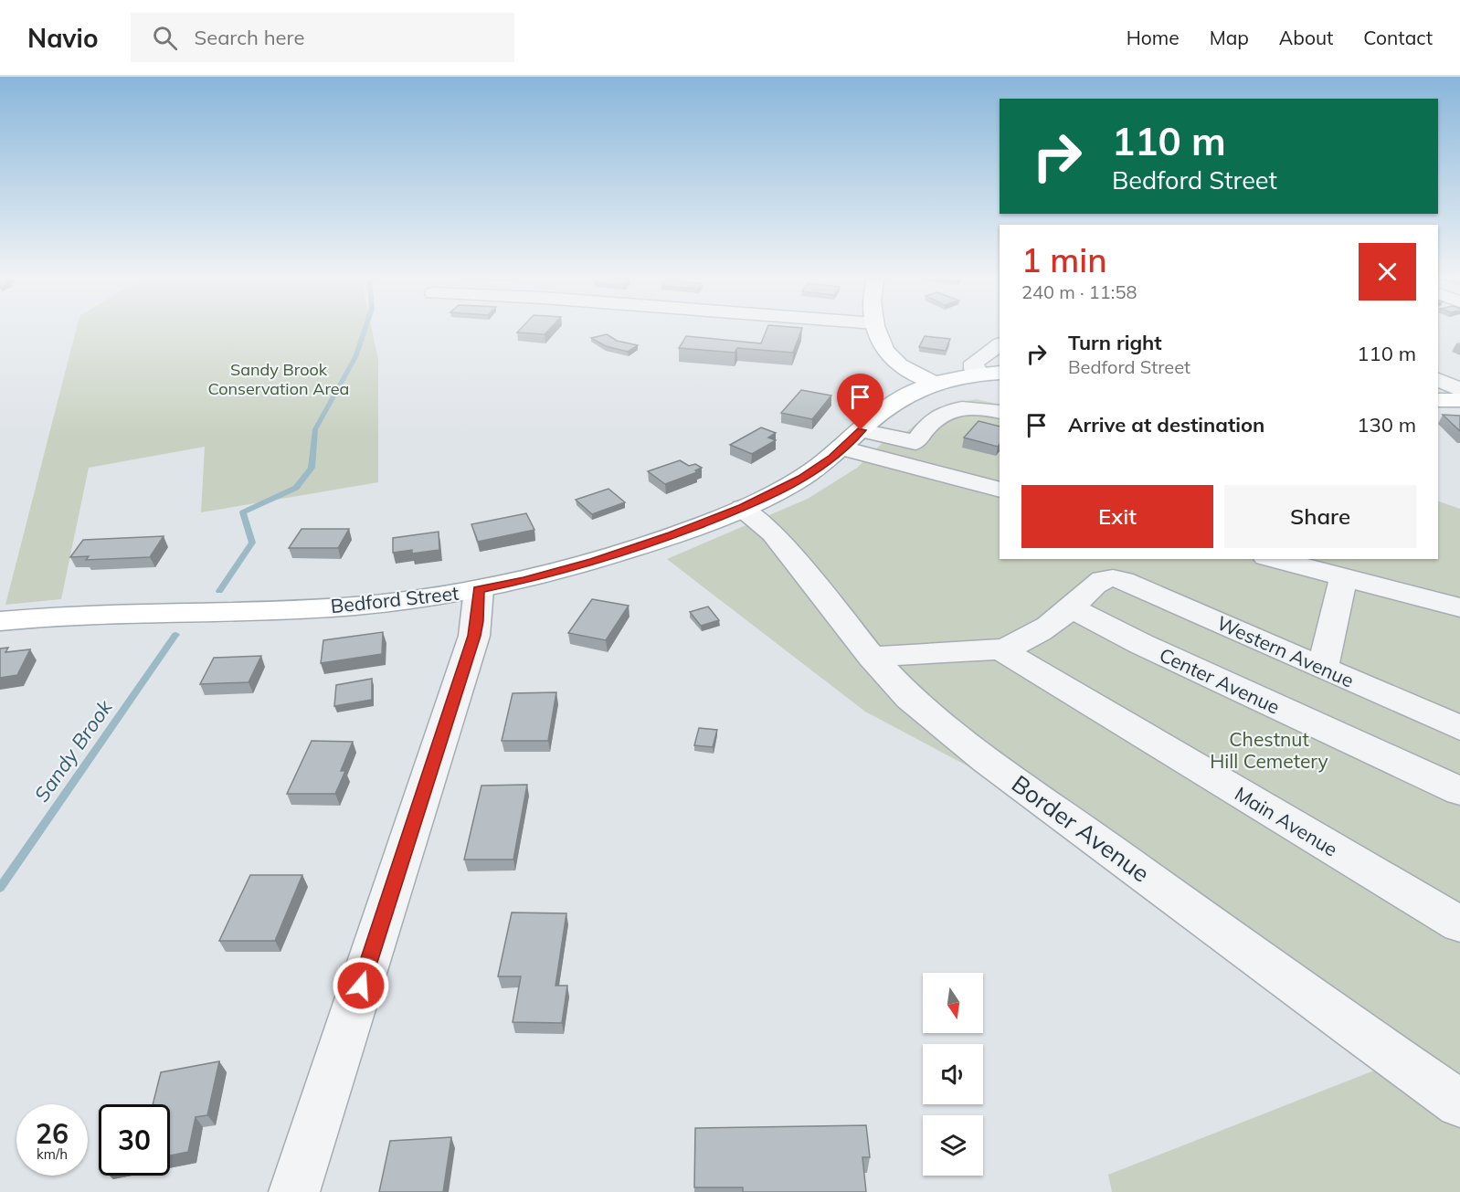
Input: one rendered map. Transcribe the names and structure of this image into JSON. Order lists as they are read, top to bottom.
{
  "streets": {
    "main road": ["Bedford Street"],
    "street": [
      "Western Avenue",
      "Center Avenue",
      "Main Avenue",
      "Border Avenue"
    ]
  },
  "crossings": [
    ["Bedford Street", "Border Avenue"],
    ["Western Avenue", "Center Avenue"]
  ],
  "water": ["Sandy Brook"],
  "parks": ["Sandy Brook Conservation Area", "Chestnut Hill Cemetery"],
  "north": "bottom",
  "page": {
    "header": "Navio",
    "search": "Search here",
    "nav": [
      "Home",
      "Map",
      "About",
      "Contact"
    ],
    "turn": ["110 m", "Bedford Street"],
    "heading": ["1 min", "240 m · 11:58"],
    "list": [
      {
        "name": "Turn right",
        "note": "Bedford Street",
        "value": "110 m"
      },
      {
        "name": "Arrive at destination",
        "value": "130 m"
      }
    ],
    "buttons": ["Exit", "Share"],
    "speed": "26 km/h",
    "limit": "30"
  }
}
